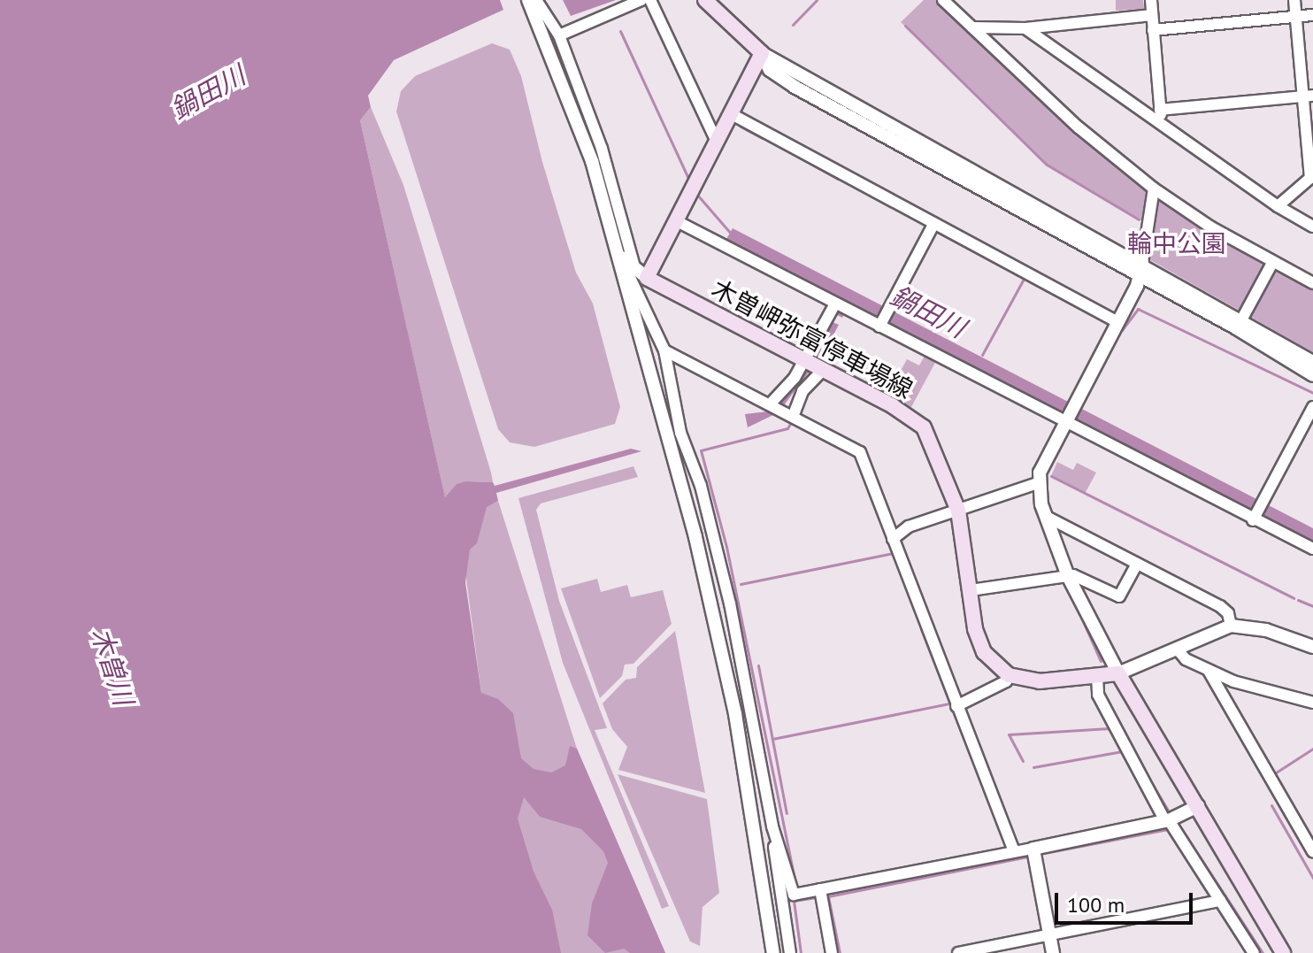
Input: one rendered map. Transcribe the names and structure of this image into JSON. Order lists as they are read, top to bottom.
{
  "streets": {
    "main road": ["木曽岬弥富停車場線"]
  },
  "water": ["鍋田川", "木曽川"],
  "parks": ["輪中公園"],
  "scale_bar": "100 m"
}
